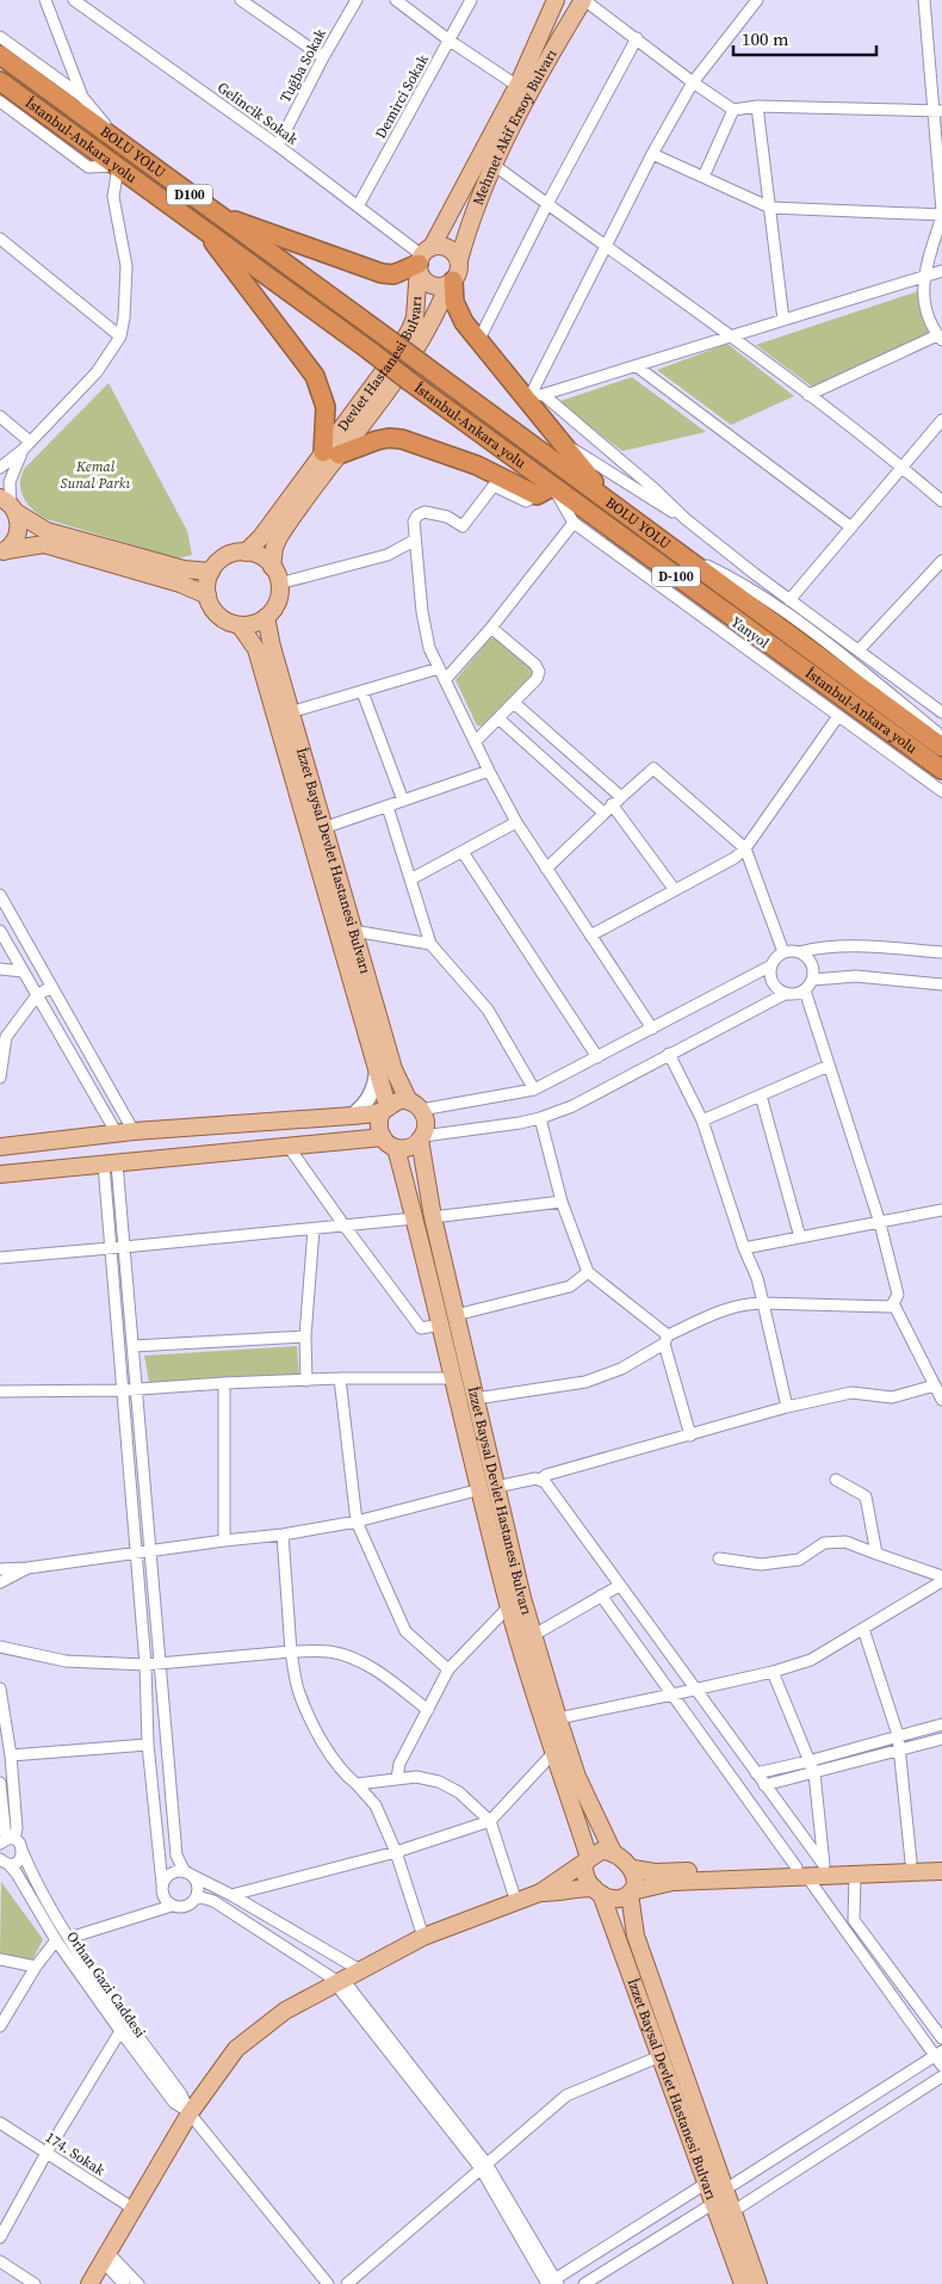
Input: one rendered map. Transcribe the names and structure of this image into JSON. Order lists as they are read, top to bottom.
{
  "streets": {
    "highway": [
      "İstanbul-Ankara yolu",
      "BOLU YOLU",
      "D100",
      "D-100"
    ],
    "main road": ["Mehmet Akif Ersoy Bulvarı", "Devlet Hastanesi Bulvarı", "İzzet Baysal Devlet Hastanesi Bulvarı"],
    "street": [
      "Tuğba Sokak",
      "Demirci Sokak",
      "Gelincik Sokak",
      "Yanyol",
      "Orhan Gazi Caddesi",
      "174. Sokak"
    ]
  },
  "crossings": [
    ["Tuğba Sokak", "Gelincik Sokak"],
    ["Demirci Sokak", "Gelincik Sokak"],
    ["Gelincik Sokak", "Mehmet Akif Ersoy Bulvarı"],
    ["Gelincik Sokak", "Devlet Hastanesi Bulvarı"],
    ["Mehmet Akif Ersoy Bulvarı", "Devlet Hastanesi Bulvarı"],
    ["İstanbul-Ankara yolu", "BOLU YOLU"],
    ["İstanbul-Ankara yolu", "Devlet Hastanesi Bulvarı"],
    ["İstanbul-Ankara yolu", "Yanyol"],
    ["BOLU YOLU", "Devlet Hastanesi Bulvarı"]
  ],
  "parks": ["Kemal Sunal Parkı"],
  "scale_bar": "100 m"
}
